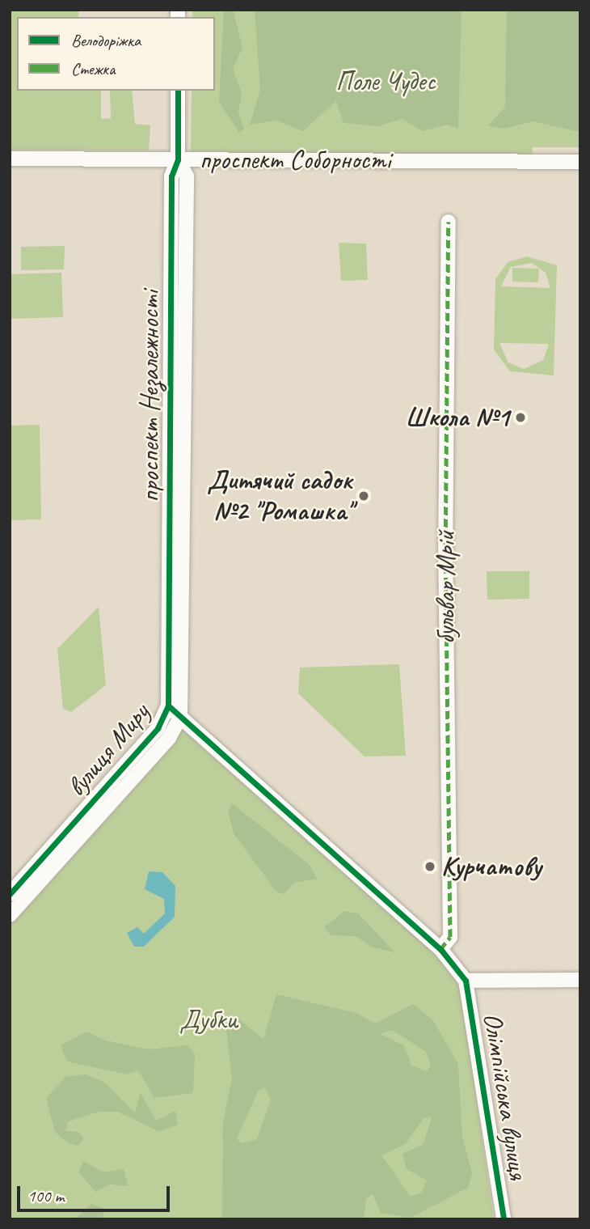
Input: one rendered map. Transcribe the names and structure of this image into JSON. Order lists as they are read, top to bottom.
{
  "streets": {
    "street": [
      "проспект Соборності",
      "проспект Незалежності",
      "бульвар Мрій",
      "вулиця Миру",
      "Олімпійська вулиця"
    ]
  },
  "crossings": [
    ["проспект Соборності", "проспект Незалежності"],
    ["проспект Незалежності", "вулиця Миру"],
    ["бульвар Мрій", "вулиця Миру"],
    ["вулиця Миру", "Олімпійська вулиця"]
  ],
  "parks": ["Поле Чудес", "Дубки"],
  "places": ["Школа №1", "Дитячий садок №2 \"Ромашка\"", "Курчатову"],
  "legend": ["Велодоріжка", "Стежка"],
  "scale_bar": "100 m"
}
